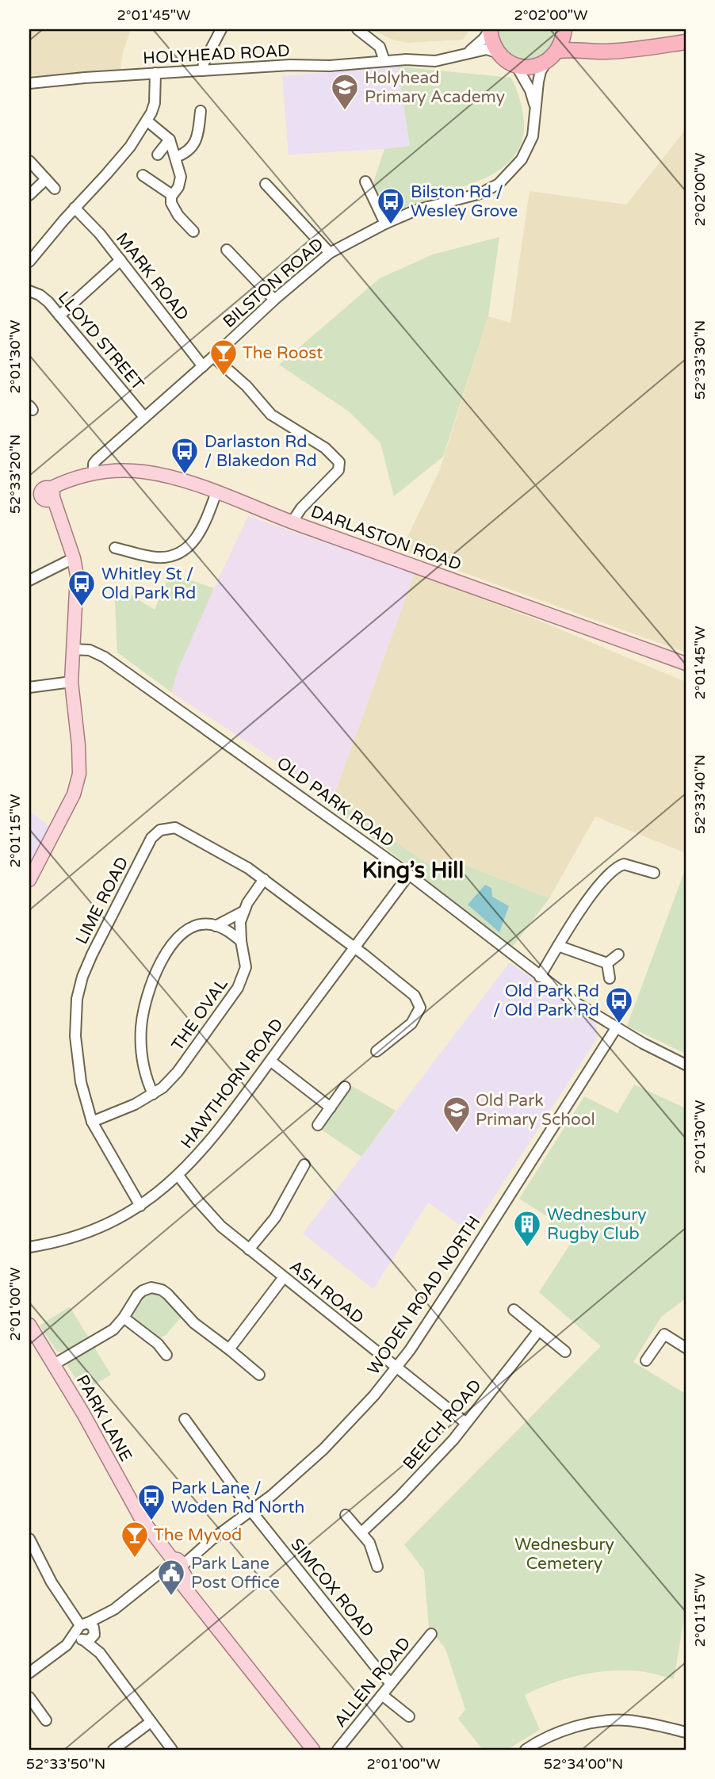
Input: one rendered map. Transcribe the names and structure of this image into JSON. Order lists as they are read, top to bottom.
{
  "streets": {
    "main road": ["DARLASTON ROAD", "PARK LANE"],
    "street": [
      "HOLYHEAD ROAD",
      "MARK ROAD",
      "BILSTON ROAD",
      "LLOYD STREET",
      "OLD PARK ROAD",
      "LIME ROAD",
      "THE OVAL",
      "HAWTHORN ROAD",
      "ASH ROAD",
      "WODEN ROAD NORTH",
      "BEECH ROAD",
      "SIMCOX ROAD",
      "ALLEN ROAD"
    ]
  },
  "crossings": [
    ["MARK ROAD", "BILSTON ROAD"],
    ["BILSTON ROAD", "LLOYD STREET"],
    ["BILSTON ROAD", "DARLASTON ROAD"],
    ["OLD PARK ROAD", "HAWTHORN ROAD"],
    ["OLD PARK ROAD", "WODEN ROAD NORTH"],
    ["LIME ROAD", "THE OVAL"],
    ["LIME ROAD", "HAWTHORN ROAD"],
    ["HAWTHORN ROAD", "ASH ROAD"],
    ["ASH ROAD", "WODEN ROAD NORTH"],
    ["ASH ROAD", "BEECH ROAD"],
    ["WODEN ROAD NORTH", "PARK LANE"],
    ["WODEN ROAD NORTH", "SIMCOX ROAD"],
    ["SIMCOX ROAD", "ALLEN ROAD"]
  ],
  "districts": ["King’s Hill"],
  "parks": ["Wednesbury Cemetery"],
  "places": {
    "school or university": ["Holyhead Primary Academy", "Old Park Primary School"],
    "bus stop": [
      "Bilston Rd / Wesley Grove",
      "Darlaston Rd / Blakedon Rd",
      "Whitley St / Old Park Rd",
      "Old Park Rd / Old Park Rd",
      "Park Lane / Woden Rd North"
    ],
    "bar": ["The Roost", "The Myvod"],
    "building": ["Wednesbury Rugby Club"],
    "public building": ["Park Lane Post Office"]
  },
  "coordinates": [
    "2°01'45\"W",
    "2°02'00\"W",
    "2°01'30\"W",
    "52°33'30\"N",
    "52°33'20\"N",
    "52°33'40\"N",
    "2°01'15\"W",
    "2°01'00\"W",
    "52°33'50\"N",
    "52°34'00\"N"
  ]
}
